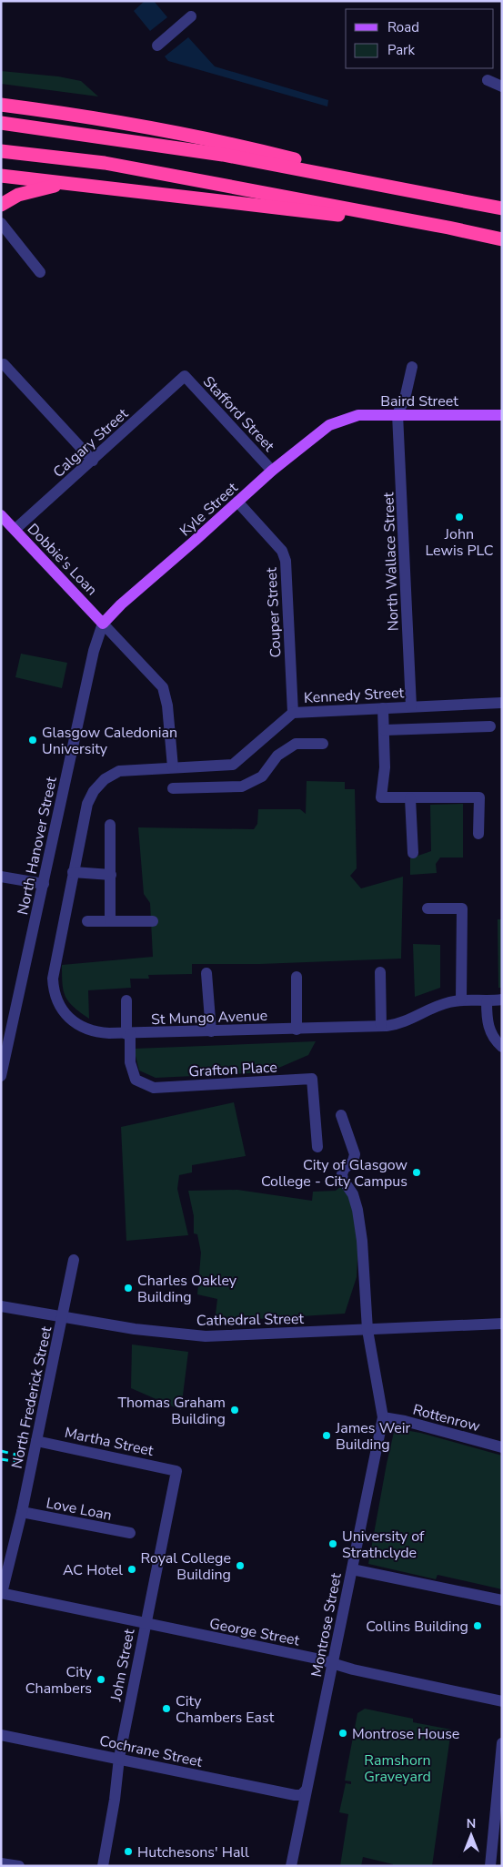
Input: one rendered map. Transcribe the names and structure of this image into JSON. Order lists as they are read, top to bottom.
{
  "streets": {
    "main road": ["Baird Street", "Kyle Street", "Dobbie's Loan"],
    "street": [
      "Stafford Street",
      "Calgary Street",
      "North Wallace Street",
      "Couper Street",
      "Kennedy Street",
      "North Hanover Street",
      "St Mungo Avenue",
      "Grafton Place",
      "Cathedral Street",
      "North Frederick Street",
      "Rottenrow",
      "Martha Street",
      "Love Loan",
      "Montrose Street",
      "George Street",
      "John Street",
      "Cochrane Street"
    ]
  },
  "crossings": [
    ["Baird Street", "Kyle Street"],
    ["Baird Street", "North Wallace Street"],
    ["Stafford Street", "Calgary Street"],
    ["Stafford Street", "Kyle Street"],
    ["Calgary Street", "Dobbie's Loan"],
    ["Kyle Street", "Dobbie's Loan"],
    ["Kyle Street", "Couper Street"],
    ["Kyle Street", "North Hanover Street"],
    ["Dobbie's Loan", "North Hanover Street"],
    ["North Wallace Street", "Kennedy Street"],
    ["Couper Street", "Kennedy Street"],
    ["Kennedy Street", "St Mungo Avenue"],
    ["St Mungo Avenue", "Grafton Place"],
    ["Cathedral Street", "North Frederick Street"],
    ["Cathedral Street", "Montrose Street"],
    ["North Frederick Street", "Martha Street"],
    ["North Frederick Street", "Love Loan"],
    ["North Frederick Street", "George Street"],
    ["Rottenrow", "Montrose Street"],
    ["Martha Street", "John Street"],
    ["Montrose Street", "George Street"],
    ["Montrose Street", "Cochrane Street"],
    ["George Street", "John Street"],
    ["John Street", "Cochrane Street"]
  ],
  "parks": ["Ramshorn Graveyard"],
  "places": [
    "John Lewis PLC",
    "Glasgow Caledonian University",
    "City of Glasgow College - City Campus",
    "Charles Oakley Building",
    "Thomas Graham Building",
    "James Weir Building",
    "University of Strathclyde",
    "Royal College Building",
    "AC Hotel",
    "Collins Building",
    "City Chambers",
    "City Chambers East",
    "Montrose House",
    "Hutchesons' Hall"
  ],
  "legend": ["Road", "Park"],
  "north": "top"
}
